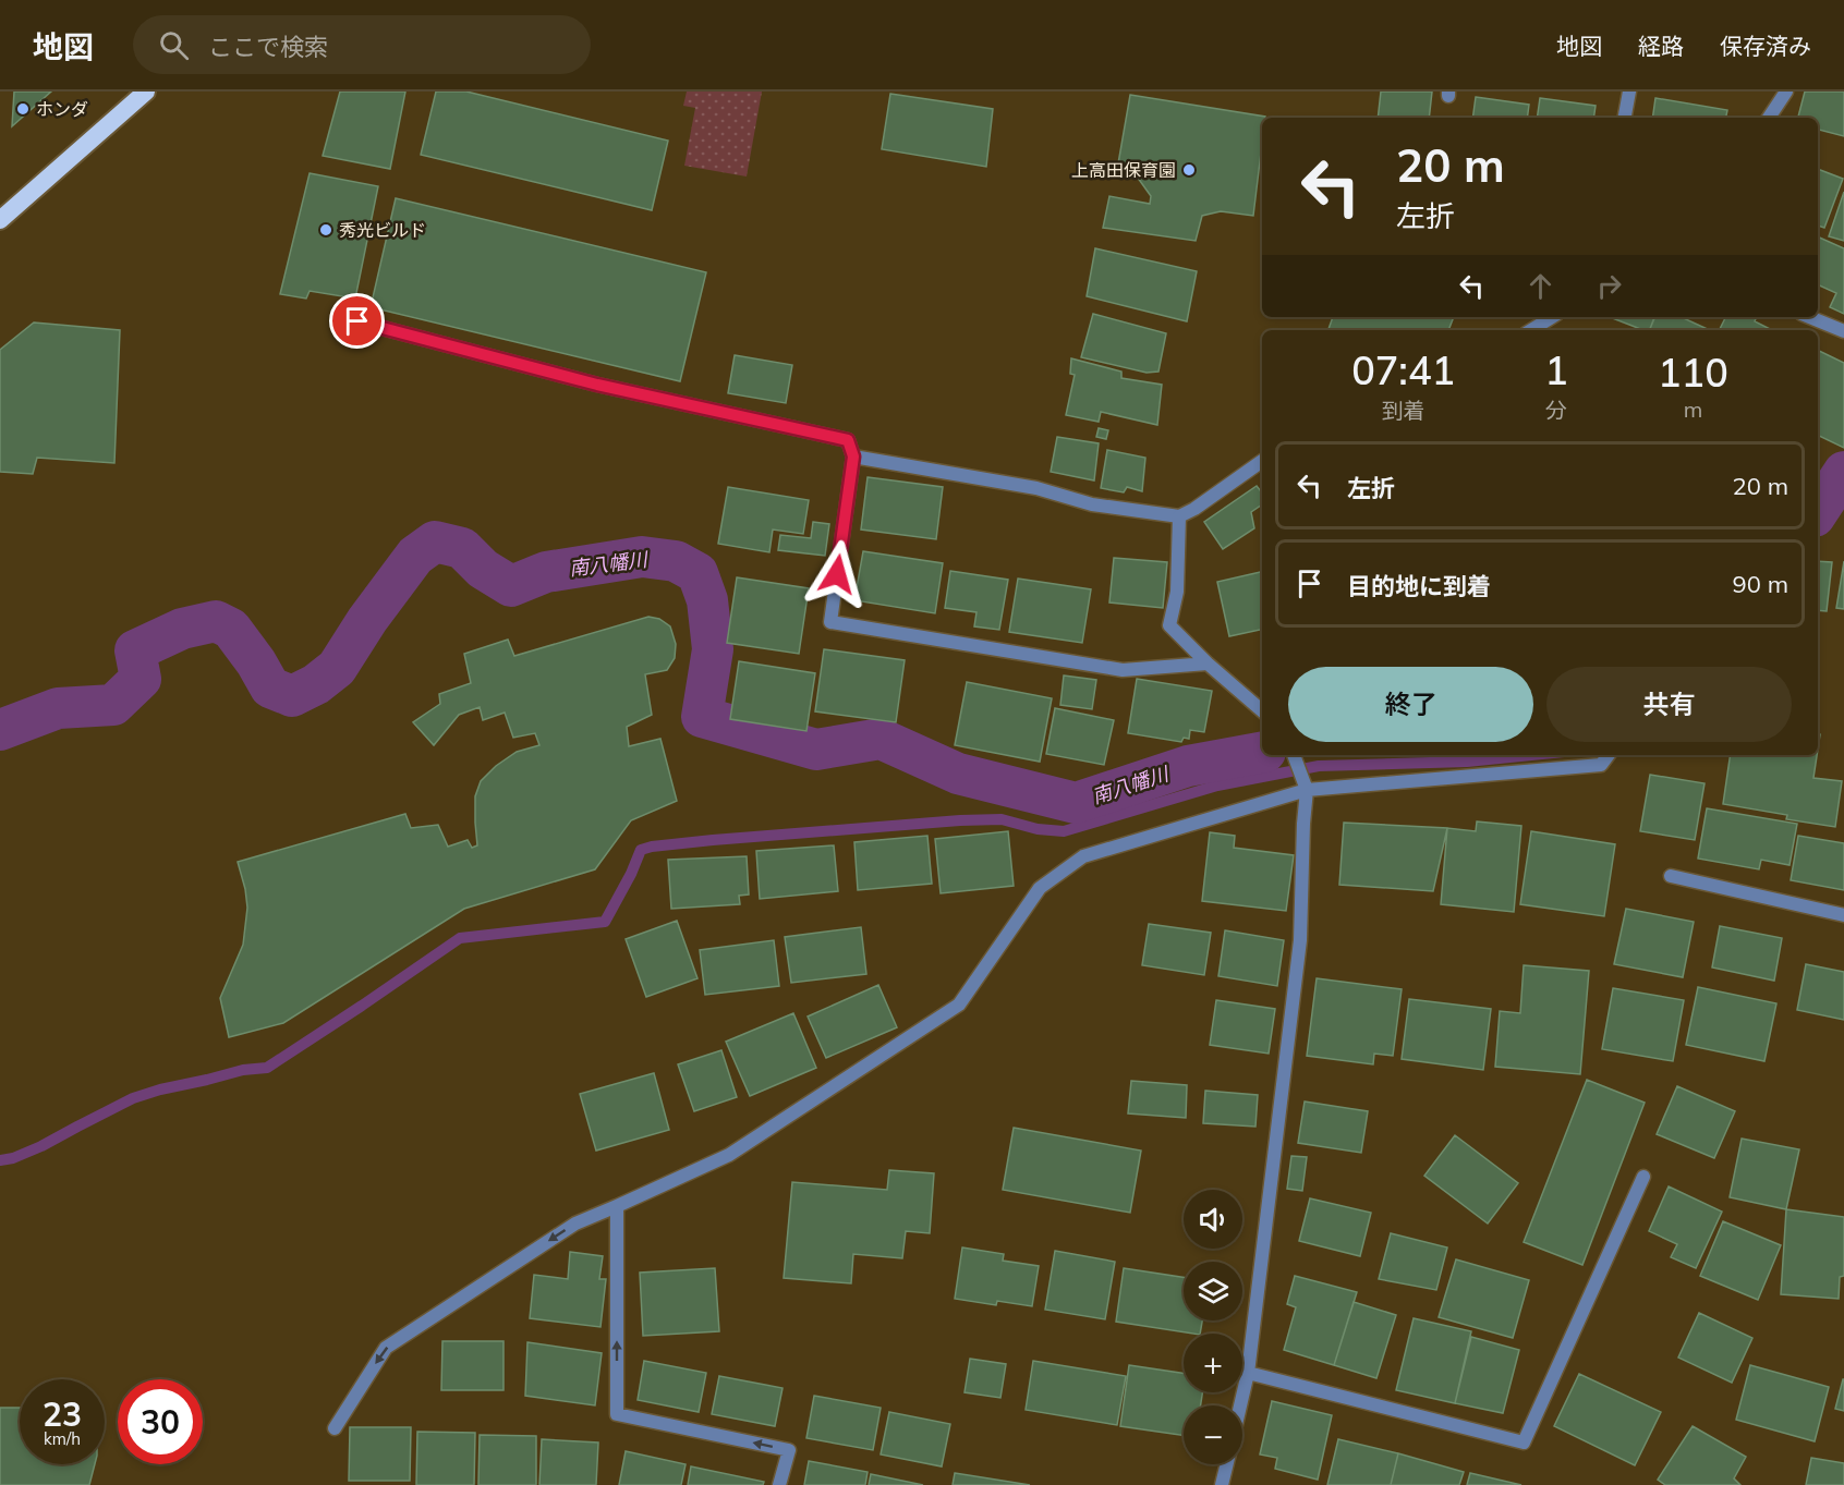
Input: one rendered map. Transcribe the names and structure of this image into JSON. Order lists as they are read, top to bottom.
{
  "water": ["南八幡川"],
  "places": ["ホンダ", "上高田保育園", "秀光ビルド"],
  "page": {
    "header": "地図",
    "search": "ここで検索",
    "nav": ["地図", "経路", "保存済み"],
    "turn": ["20 m", "左折"],
    "eta": [
      "07:41",
      "到着",
      "1",
      "分",
      "110",
      "m"
    ],
    "list": [
      {
        "name": "左折",
        "value": "20 m"
      },
      {
        "name": "目的地に到着",
        "value": "90 m"
      }
    ],
    "buttons": ["終了", "共有"],
    "map_buttons": ["+", "−"],
    "speed": "23 km/h",
    "limit": "30"
  }
}
